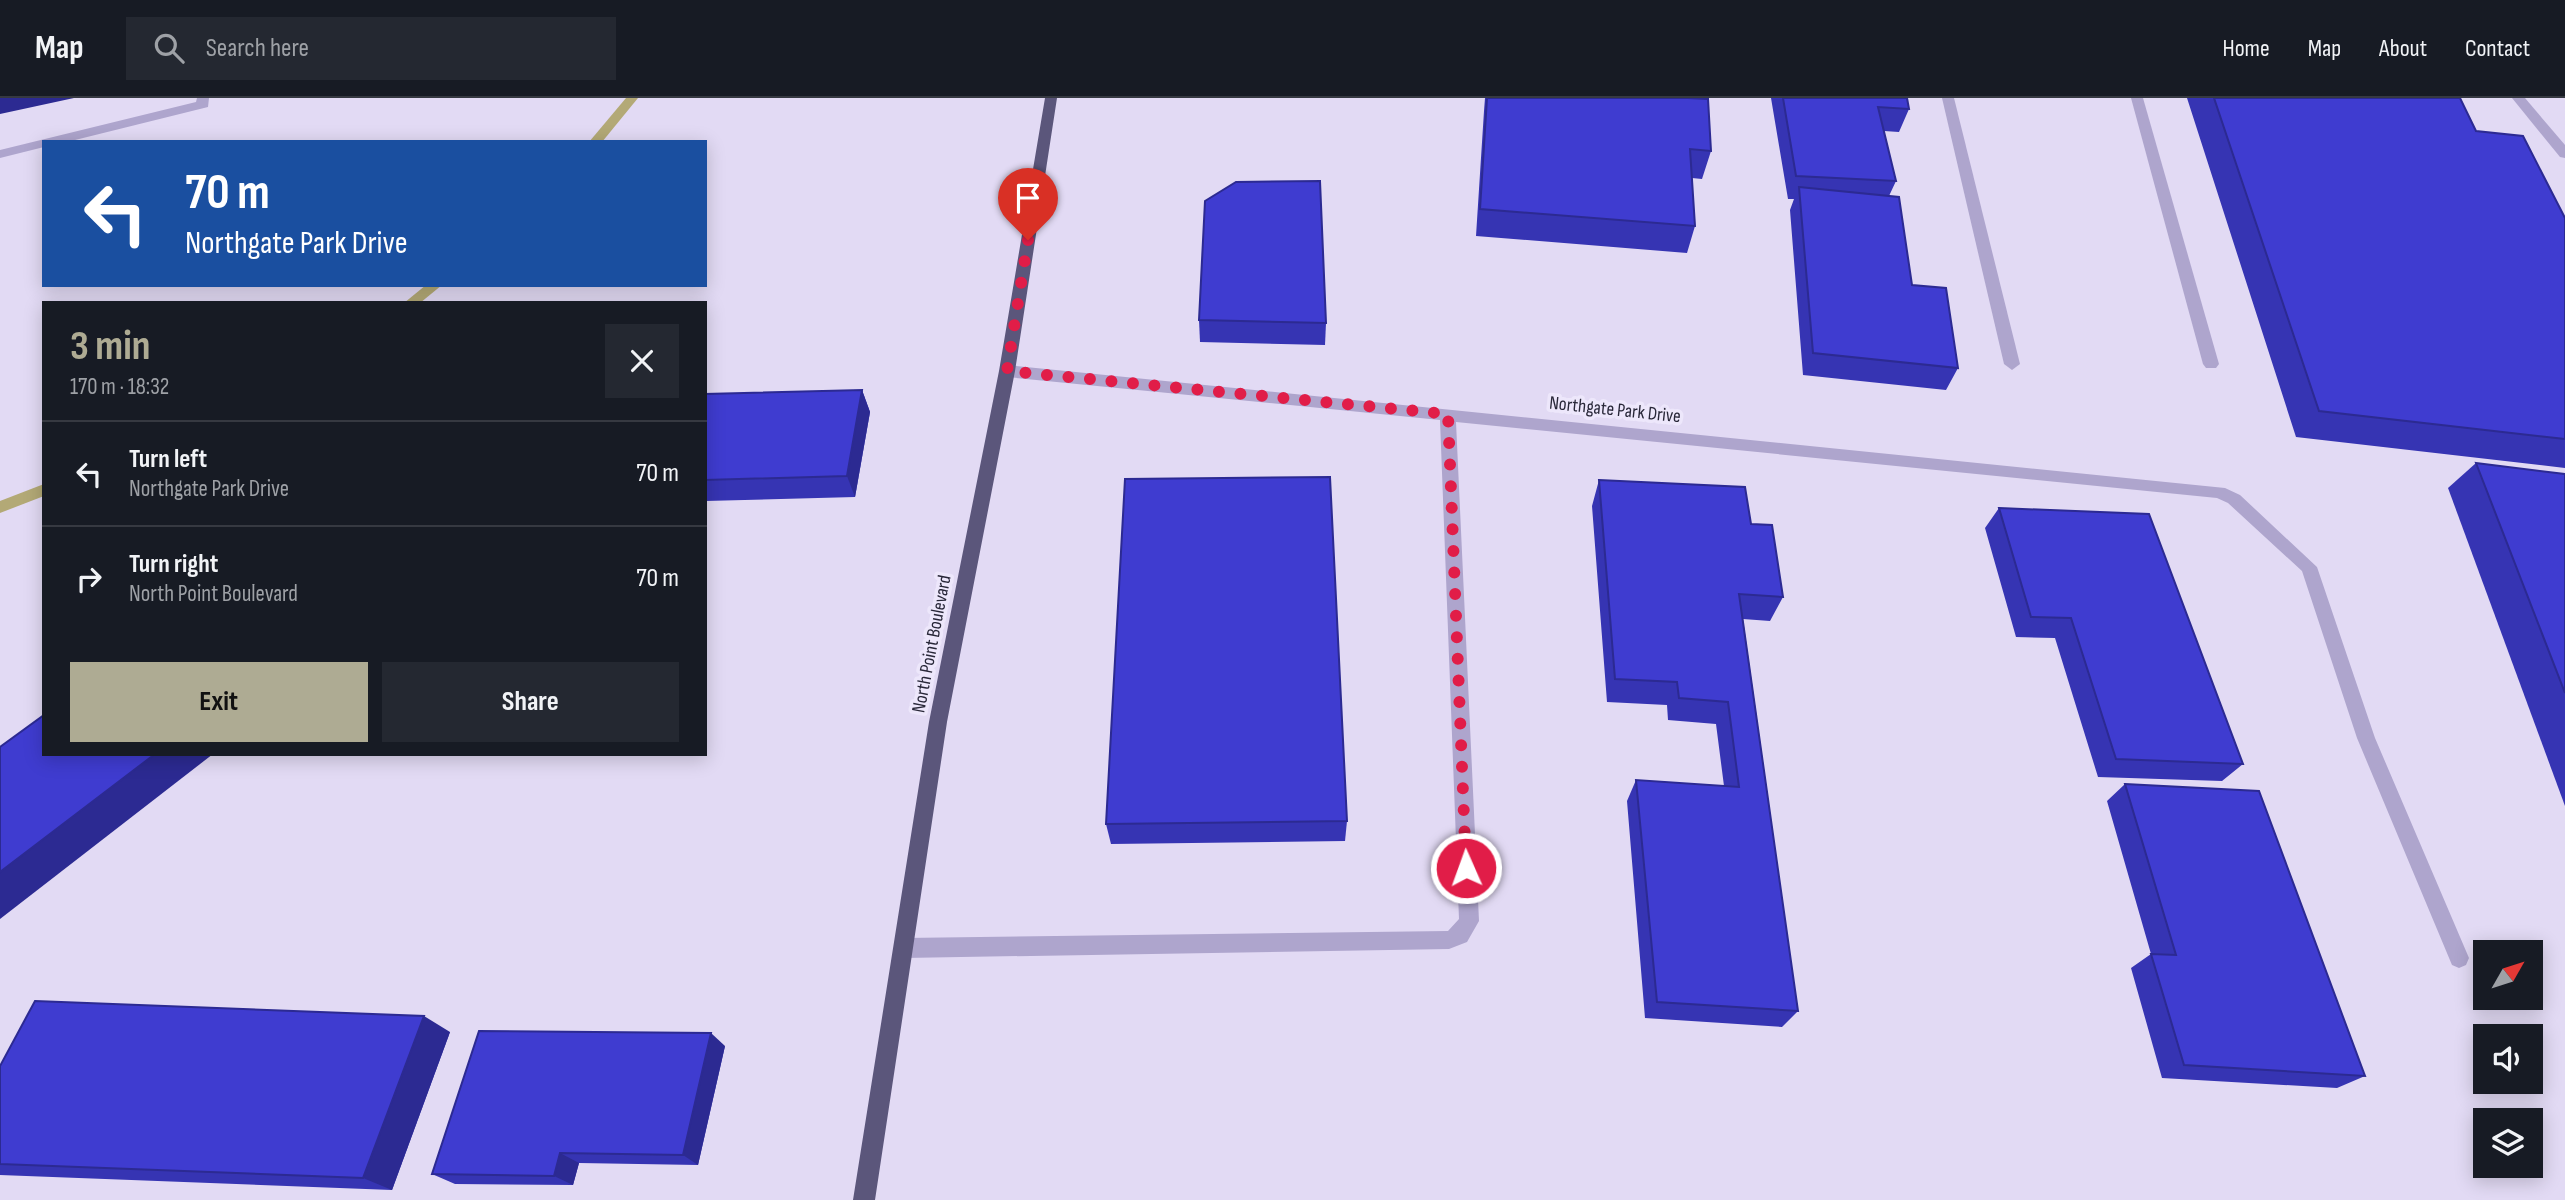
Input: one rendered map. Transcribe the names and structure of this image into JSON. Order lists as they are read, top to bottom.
{
  "streets": {
    "main road": ["North Point Boulevard"],
    "street": ["Northgate Park Drive"]
  },
  "crossings": [
    ["Northgate Park Drive", "North Point Boulevard"]
  ],
  "north": "top right",
  "page": {
    "header": "Map",
    "search": "Search here",
    "nav": [
      "Home",
      "Map",
      "About",
      "Contact"
    ],
    "turn": ["70 m", "Northgate Park Drive"],
    "heading": ["3 min", "170 m · 18:32"],
    "list": [
      {
        "name": "Turn left",
        "note": "Northgate Park Drive",
        "value": "70 m"
      },
      {
        "name": "Turn right",
        "note": "North Point Boulevard",
        "value": "70 m"
      }
    ],
    "buttons": ["Exit", "Share"]
  }
}
